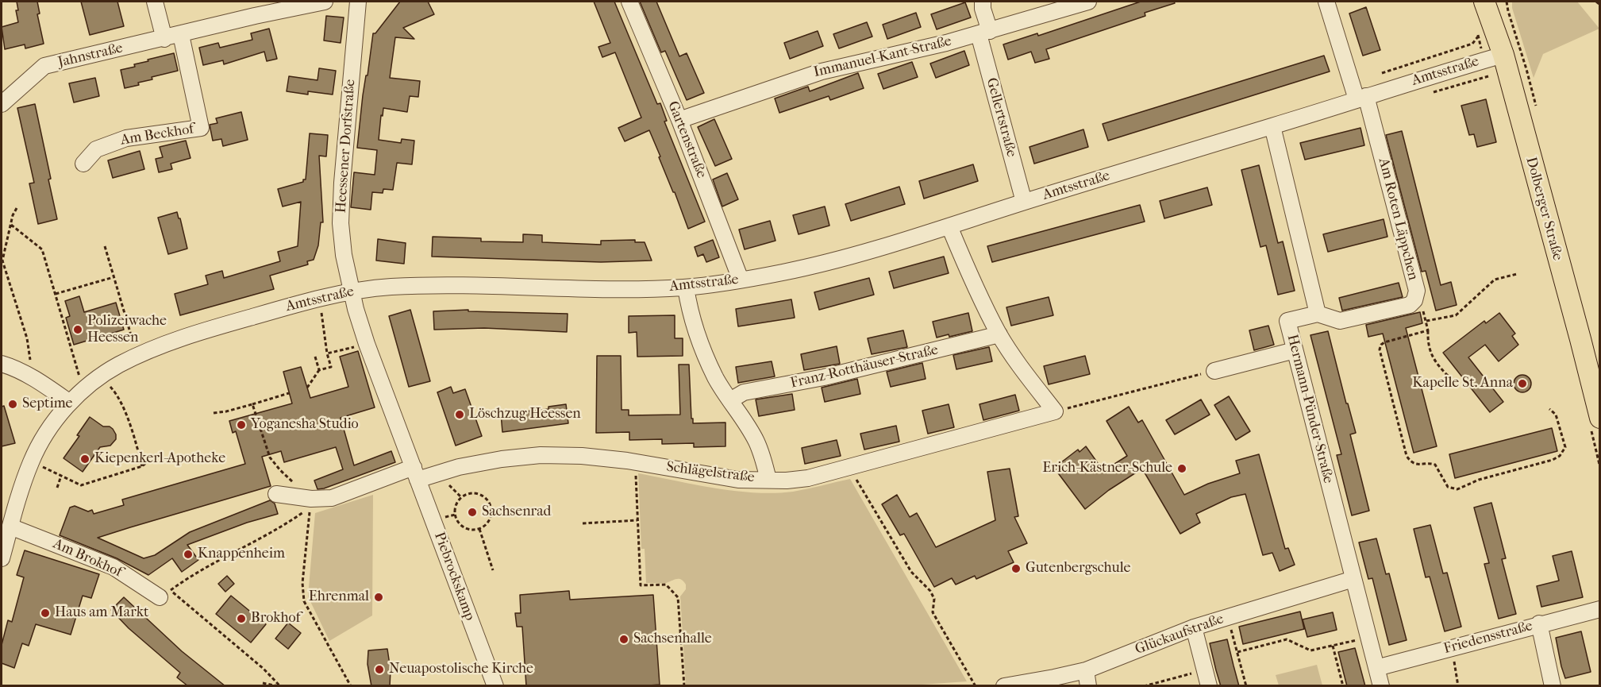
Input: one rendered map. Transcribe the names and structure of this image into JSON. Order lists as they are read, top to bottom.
{
  "streets": {
    "main road": ["Dolberger Straße"],
    "street": [
      "Jahnstraße",
      "Immanuel-Kant-Straße",
      "Amtsstraße",
      "Gellertstraße",
      "Am Beckhof",
      "Gartenstraße",
      "Heessener Dorfstraße",
      "Am Roten Läppchen",
      "Franz-Rotthäuser-Straße",
      "Hermann-Pünder-Straße",
      "Schlägelstraße",
      "Am Brokhof",
      "Piebrockskamp",
      "Glückaufstraße",
      "Friedensstraße"
    ]
  },
  "crossings": [
    ["Jahnstraße", "Am Beckhof"],
    ["Immanuel-Kant-Straße", "Gellertstraße"],
    ["Immanuel-Kant-Straße", "Gartenstraße"],
    ["Amtsstraße", "Gellertstraße"],
    ["Amtsstraße", "Gartenstraße"],
    ["Amtsstraße", "Heessener Dorfstraße"],
    ["Amtsstraße", "Dolberger Straße"],
    ["Amtsstraße", "Am Roten Läppchen"],
    ["Amtsstraße", "Am Brokhof"],
    ["Amtsstraße", "Piebrockskamp"],
    ["Heessener Dorfstraße", "Piebrockskamp"],
    ["Am Roten Läppchen", "Hermann-Pünder-Straße"],
    ["Hermann-Pünder-Straße", "Glückaufstraße"],
    ["Hermann-Pünder-Straße", "Friedensstraße"],
    ["Schlägelstraße", "Piebrockskamp"]
  ],
  "places": [
    "Polizeiwache Heessen",
    "Kapelle St. Anna",
    "Septime",
    "Löschzug Heessen",
    "Yoganesha Studio",
    "Kiepenkerl-Apotheke",
    "Erich-Kästner-Schule",
    "Sachsenrad",
    "Knappenheim",
    "Gutenbergschule",
    "Ehrenmal",
    "Haus am Markt",
    "Brokhof",
    "Sachsenhalle",
    "Neuapostolische Kirche"
  ]
}
